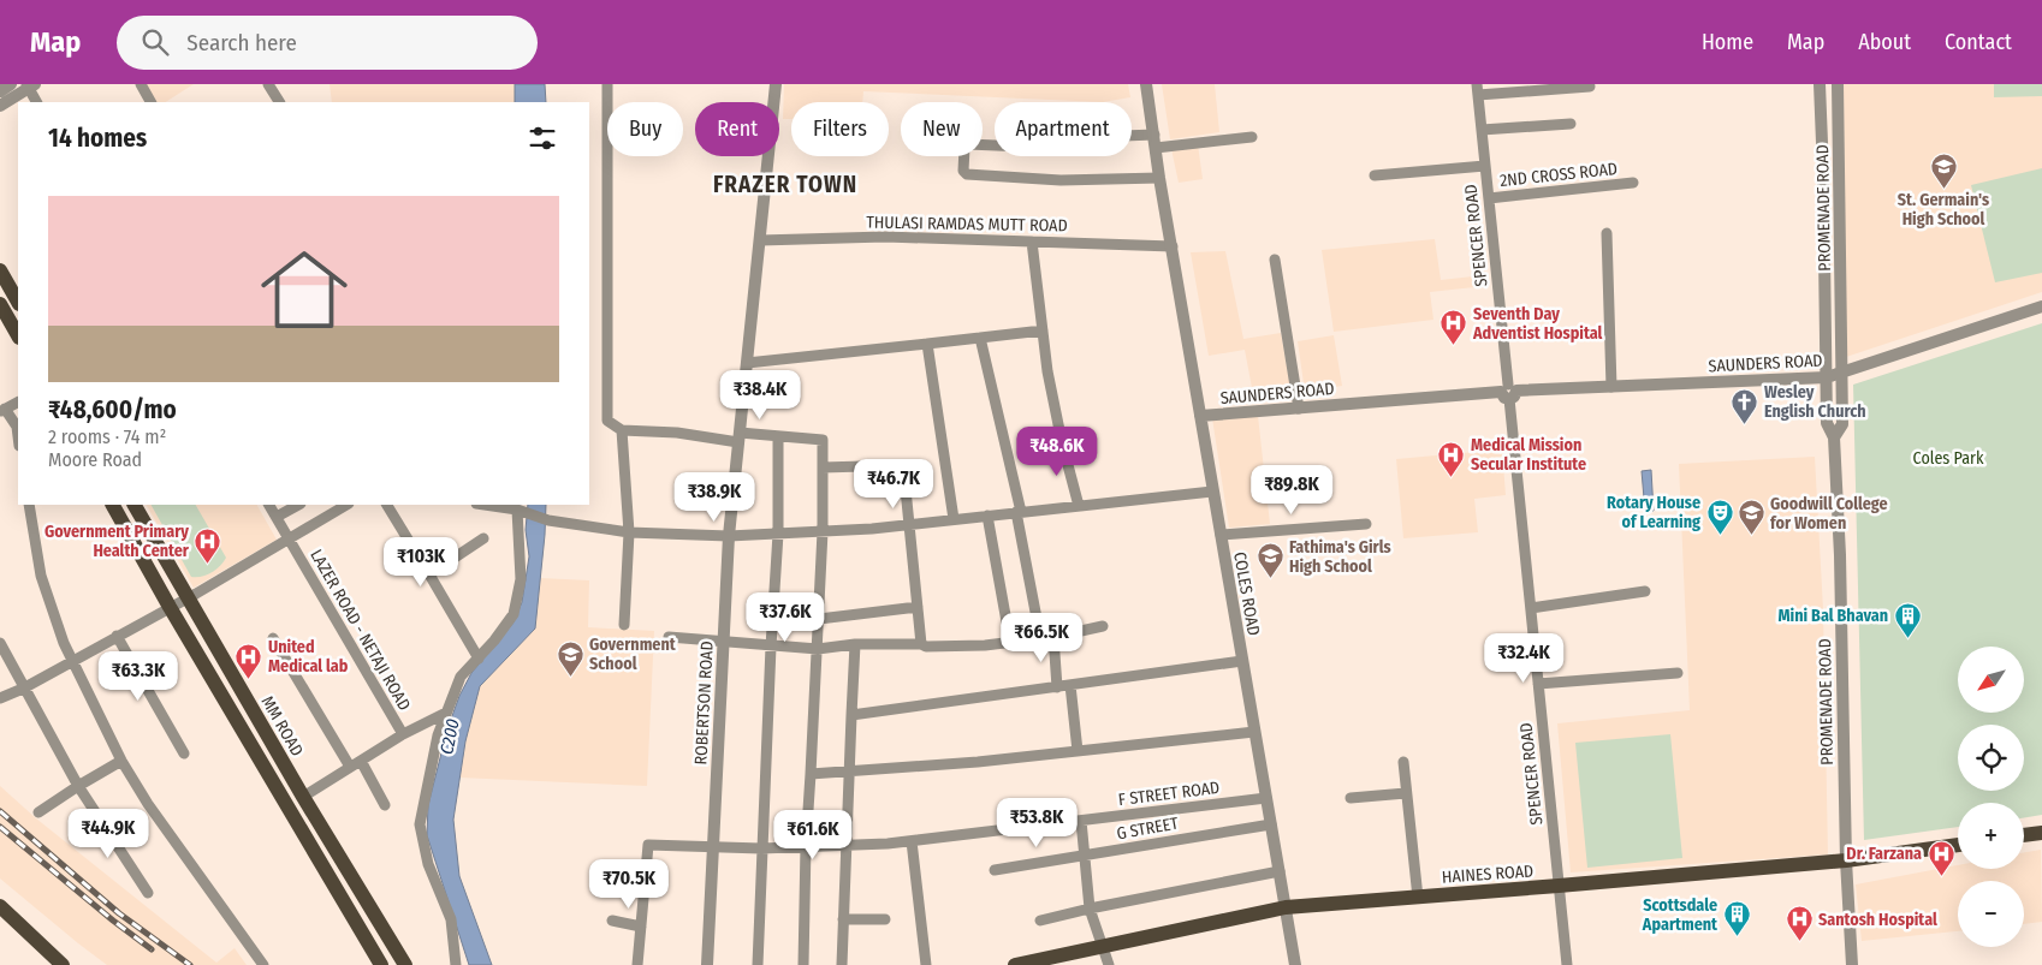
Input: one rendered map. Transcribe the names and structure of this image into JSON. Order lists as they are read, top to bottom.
{
  "streets": {
    "main road": ["MM ROAD", "HAINES ROAD"],
    "street": [
      "2ND CROSS ROAD",
      "PROMENADE ROAD",
      "THULASI RAMDAS MUTT ROAD",
      "SPENCER ROAD",
      "SAUNDERS ROAD",
      "COLES ROAD",
      "LAZER ROAD - NETAJI ROAD",
      "ROBERTSON ROAD",
      "F STREET ROAD",
      "G STREET"
    ]
  },
  "crossings": [
    ["2ND CROSS ROAD", "SPENCER ROAD"],
    ["PROMENADE ROAD", "SAUNDERS ROAD"],
    ["PROMENADE ROAD", "HAINES ROAD"],
    ["THULASI RAMDAS MUTT ROAD", "COLES ROAD"],
    ["THULASI RAMDAS MUTT ROAD", "ROBERTSON ROAD"],
    ["SPENCER ROAD", "SAUNDERS ROAD"],
    ["SPENCER ROAD", "HAINES ROAD"],
    ["SAUNDERS ROAD", "COLES ROAD"],
    ["COLES ROAD", "F STREET ROAD"],
    ["COLES ROAD", "G STREET"],
    ["COLES ROAD", "HAINES ROAD"],
    ["LAZER ROAD - NETAJI ROAD", "MM ROAD"],
    ["ROBERTSON ROAD", "F STREET ROAD"]
  ],
  "districts": ["FRAZER TOWN"],
  "water": ["C200"],
  "parks": ["Coles Park"],
  "places": {
    "school or university": [
      "St. Germain's High School",
      "Goodwill College for Women",
      "Fathima's Girls High School",
      "Government School"
    ],
    "hospital": [
      "Seventh Day Adventist Hospital",
      "Medical Mission Secular Institute",
      "Government Primary Health Center",
      "United Medical lab",
      "Dr. Farzana",
      "Santosh Hospital"
    ],
    "church": ["Wesley English Church"],
    "theatre": ["Rotary House of Learning"],
    "building": ["Mini Bal Bhavan", "Scottsdale Apartment"]
  },
  "north": "bottom left",
  "page": {
    "header": "Map",
    "search": "Search here",
    "nav": [
      "Home",
      "Map",
      "About",
      "Contact"
    ],
    "chip": [
      "Buy",
      "Rent",
      "Filters",
      "New",
      "Apartment"
    ],
    "heading": "14 homes",
    "list": [
      {
        "name": "₹48,600/mo",
        "note": "2 rooms · 74 m² · Moore Road"
      }
    ],
    "price": [
      "₹38.4K",
      "₹48.6K",
      "₹46.7K",
      "₹89.8K",
      "₹38.9K",
      "₹103K",
      "₹37.6K",
      "₹66.5K",
      "₹32.4K",
      "₹63.3K",
      "₹53.8K",
      "₹44.9K",
      "₹61.6K",
      "₹70.5K"
    ],
    "map_buttons": ["+", "−"]
  }
}
